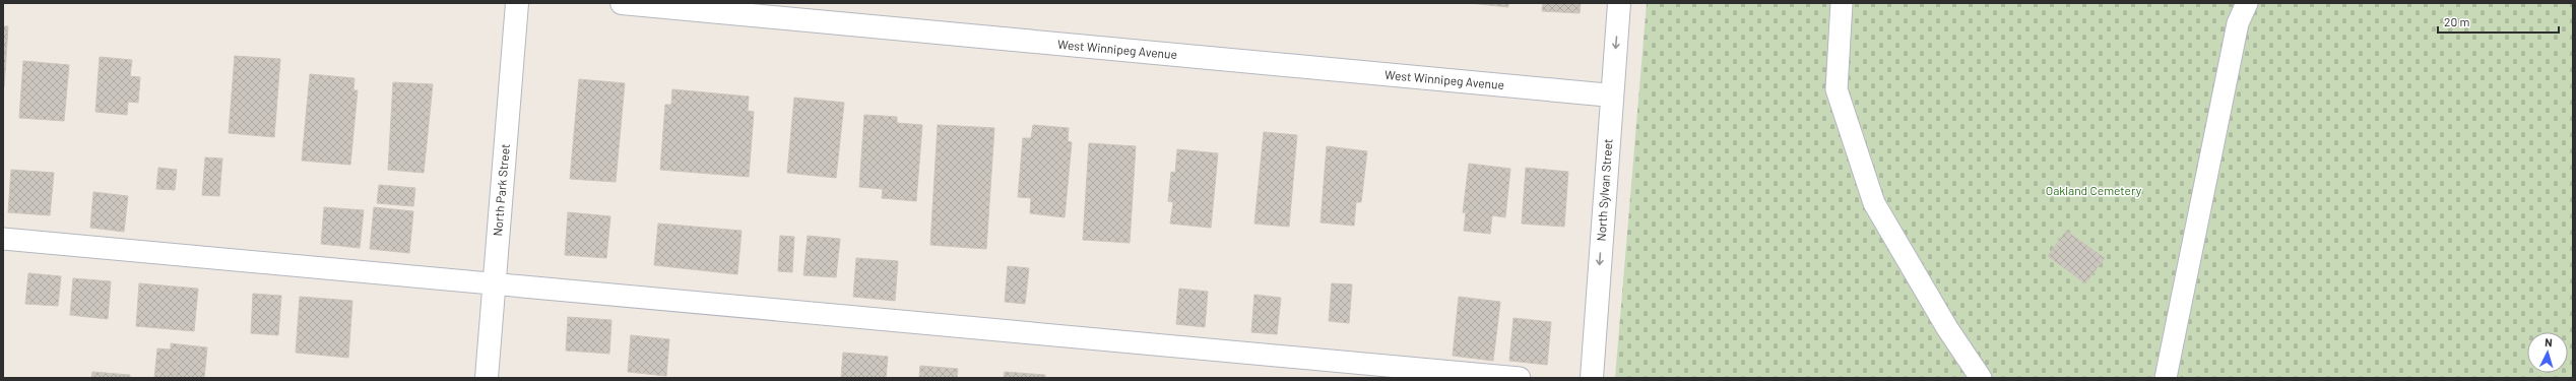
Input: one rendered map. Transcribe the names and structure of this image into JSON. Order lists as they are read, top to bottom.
{
  "streets": {
    "street": ["West Winnipeg Avenue", "North Park Street", "North Sylvan Street"]
  },
  "crossings": [
    ["West Winnipeg Avenue", "North Sylvan Street"]
  ],
  "one_way": ["North Sylvan Street"],
  "parks": ["Oakland Cemetery"],
  "scale_bar": "20 m",
  "north": "top"
}
